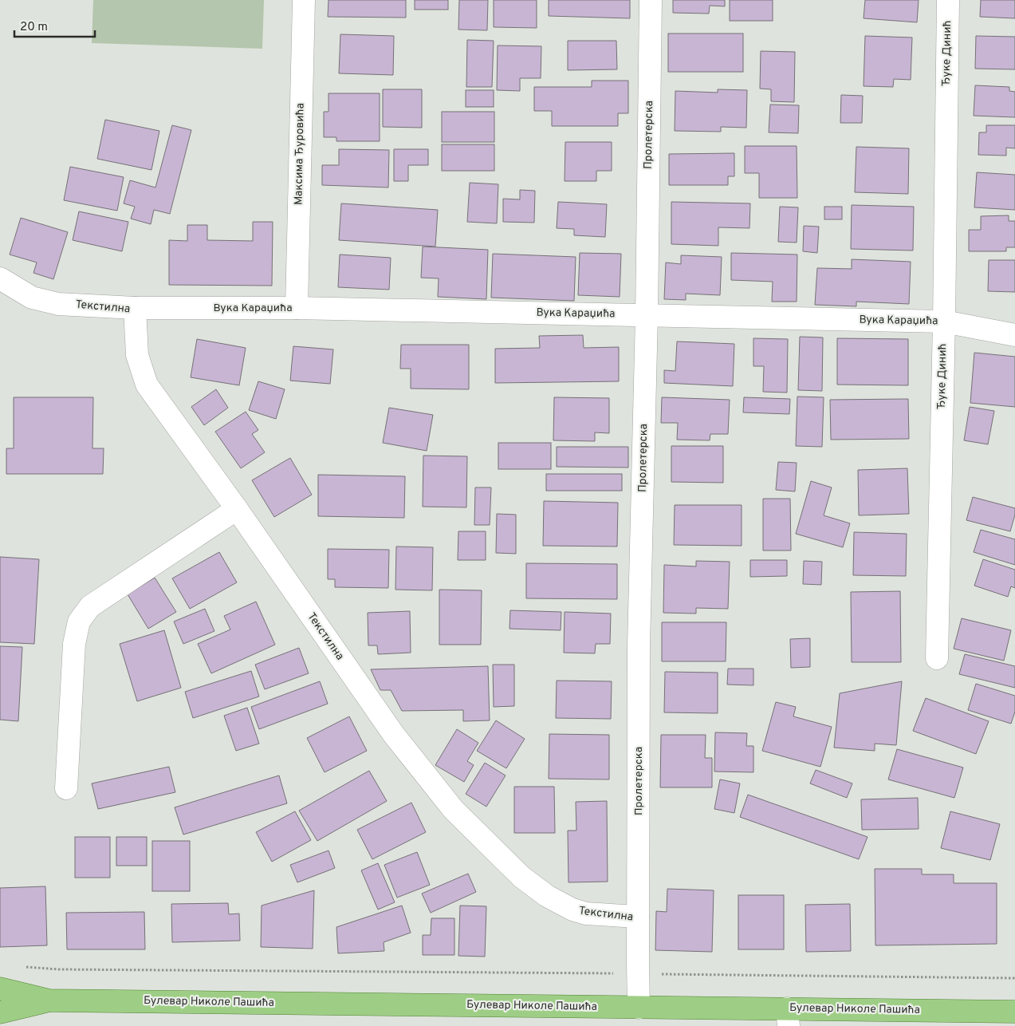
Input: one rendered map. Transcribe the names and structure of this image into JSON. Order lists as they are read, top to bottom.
{
  "streets": {
    "main road": ["Булевар Николе Пашића"],
    "street": [
      "Ђуке Динић",
      "Пролетерска",
      "Максима Ђуровића",
      "Текстилна",
      "Вука Караџића"
    ]
  },
  "crossings": [
    ["Ђуке Динић", "Вука Караџића"],
    ["Пролетерска", "Текстилна"],
    ["Пролетерска", "Вука Караџића"],
    ["Максима Ђуровића", "Вука Караџића"],
    ["Текстилна", "Вука Караџића"],
    ["Текстилна", "Булевар Николе Пашића"]
  ],
  "scale_bar": "20 m"
}
